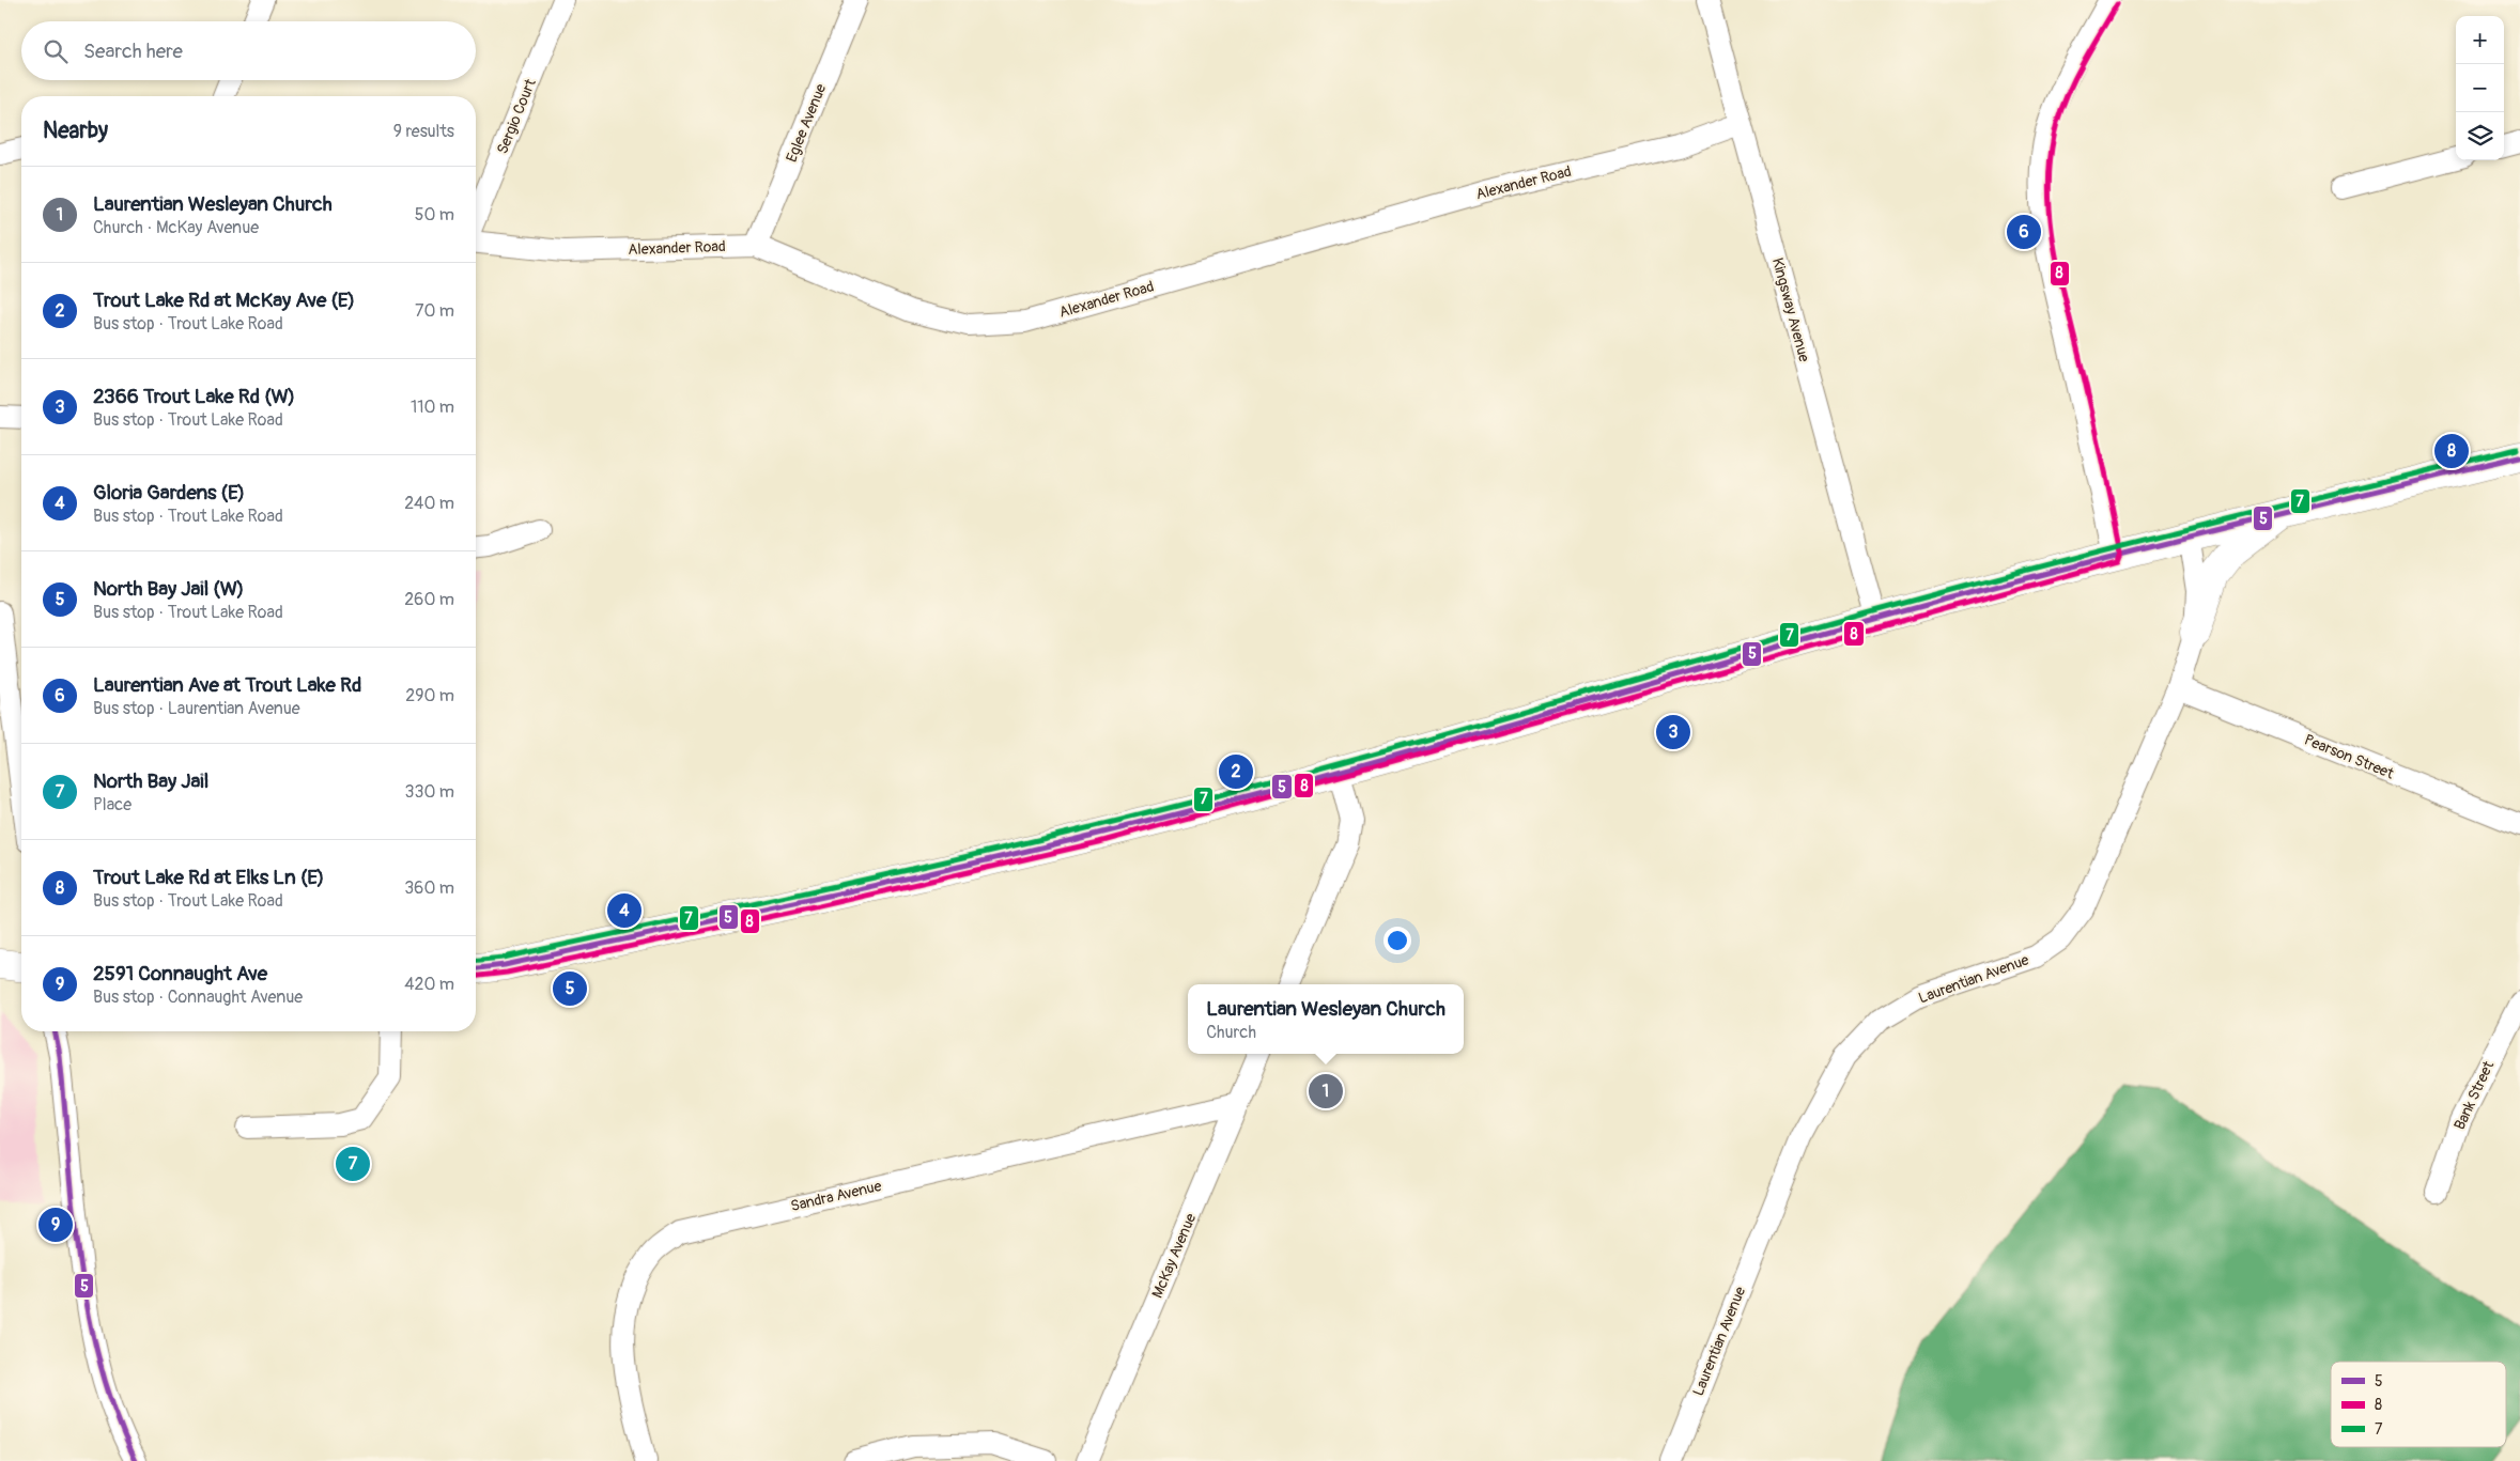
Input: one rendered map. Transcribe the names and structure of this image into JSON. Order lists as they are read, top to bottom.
{
  "streets": {
    "street": [
      "Sergio Court",
      "Eglee Avenue",
      "Alexander Road",
      "Kingsway Avenue",
      "Pearson Street",
      "Laurentian Avenue",
      "Bank Street",
      "Sandra Avenue",
      "McKay Avenue"
    ]
  },
  "crossings": [
    ["Eglee Avenue", "Alexander Road"],
    ["Alexander Road", "Kingsway Avenue"],
    ["Pearson Street", "Laurentian Avenue"],
    ["Sandra Avenue", "McKay Avenue"]
  ],
  "lines": ["transit line 8", "transit line 7", "transit line 5"],
  "legend": ["5", "8", "7"],
  "page": {
    "map_buttons": ["+", "−"],
    "search": "Search here",
    "heading": ["Nearby", "9 results"],
    "list": [
      {
        "mark": "1",
        "name": "Laurentian Wesleyan Church",
        "note": "Church · McKay Avenue",
        "value": "50 m"
      },
      {
        "mark": "2",
        "name": "Trout Lake Rd at McKay Ave (E)",
        "note": "Bus stop · Trout Lake Road",
        "value": "70 m"
      },
      {
        "mark": "3",
        "name": "2366 Trout Lake Rd (W)",
        "note": "Bus stop · Trout Lake Road",
        "value": "110 m"
      },
      {
        "mark": "4",
        "name": "Gloria Gardens (E)",
        "note": "Bus stop · Trout Lake Road",
        "value": "240 m"
      },
      {
        "mark": "5",
        "name": "North Bay Jail (W)",
        "note": "Bus stop · Trout Lake Road",
        "value": "260 m"
      },
      {
        "mark": "6",
        "name": "Laurentian Ave at Trout Lake Rd",
        "note": "Bus stop · Laurentian Avenue",
        "value": "290 m"
      },
      {
        "mark": "7",
        "name": "North Bay Jail",
        "note": "Place",
        "value": "330 m"
      },
      {
        "mark": "8",
        "name": "Trout Lake Rd at Elks Ln (E)",
        "note": "Bus stop · Trout Lake Road",
        "value": "360 m"
      },
      {
        "mark": "9",
        "name": "2591 Connaught Ave",
        "note": "Bus stop · Connaught Avenue",
        "value": "420 m"
      }
    ],
    "pins": [
      "6",
      "8",
      "3",
      "2",
      "4",
      "5",
      "1",
      "7",
      "9"
    ],
    "popup": ["Laurentian Wesleyan Church", "Church"]
  }
}
